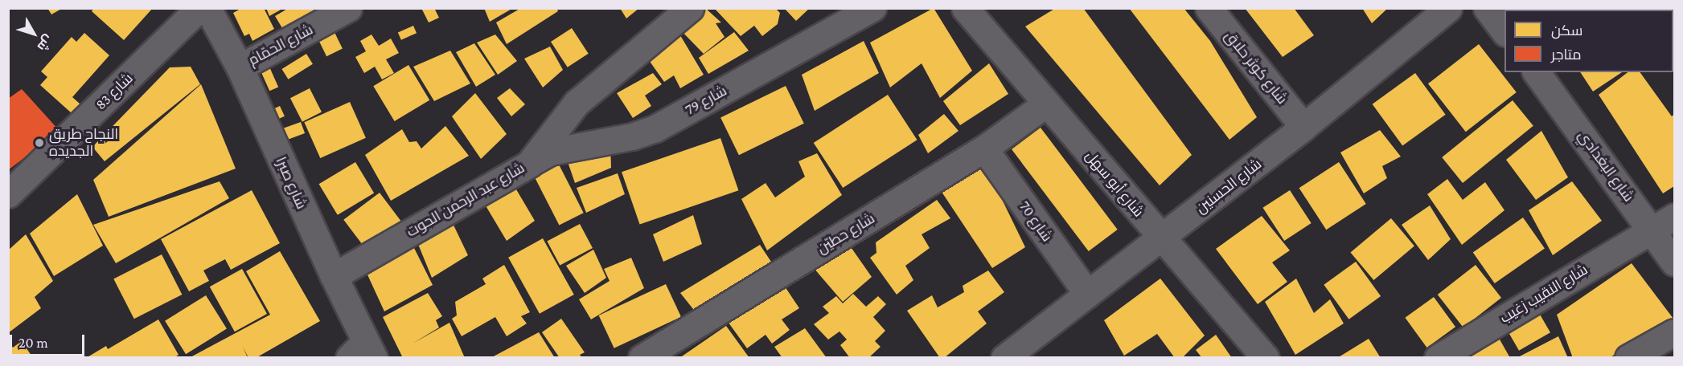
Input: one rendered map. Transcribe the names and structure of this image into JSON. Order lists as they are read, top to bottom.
{
  "streets": {
    "street": [
      "شارع الحمّام",
      "شارع كوثر حلاق",
      "شارع 83",
      "شارع 79",
      "شارع البغدادي",
      "شارع صبرا",
      "شارع أبو سهل",
      "شارع الحسنين",
      "شارع عبد الرحمن الحوت",
      "شارع 70",
      "شارع حطيّن",
      "شارع النقيب زغيب"
    ]
  },
  "crossings": [
    ["شارع الحمّام", "شارع صبرا"],
    ["شارع كوثر حلاق", "شارع الحسنين"],
    ["شارع 79", "شارع عبد الرحمن الحوت"],
    ["شارع البغدادي", "شارع النقيب زغيب"],
    ["شارع صبرا", "شارع عبد الرحمن الحوت"],
    ["شارع أبو سهل", "شارع الحسنين"],
    ["شارع أبو سهل", "شارع حطيّن"],
    ["شارع الحسنين", "شارع 70"],
    ["شارع 70", "شارع حطيّن"]
  ],
  "places": ["النجاح طريق الجديده"],
  "legend": ["سكن", "متاجر"],
  "scale_bar": "20 m",
  "north": "bottom right"
}
